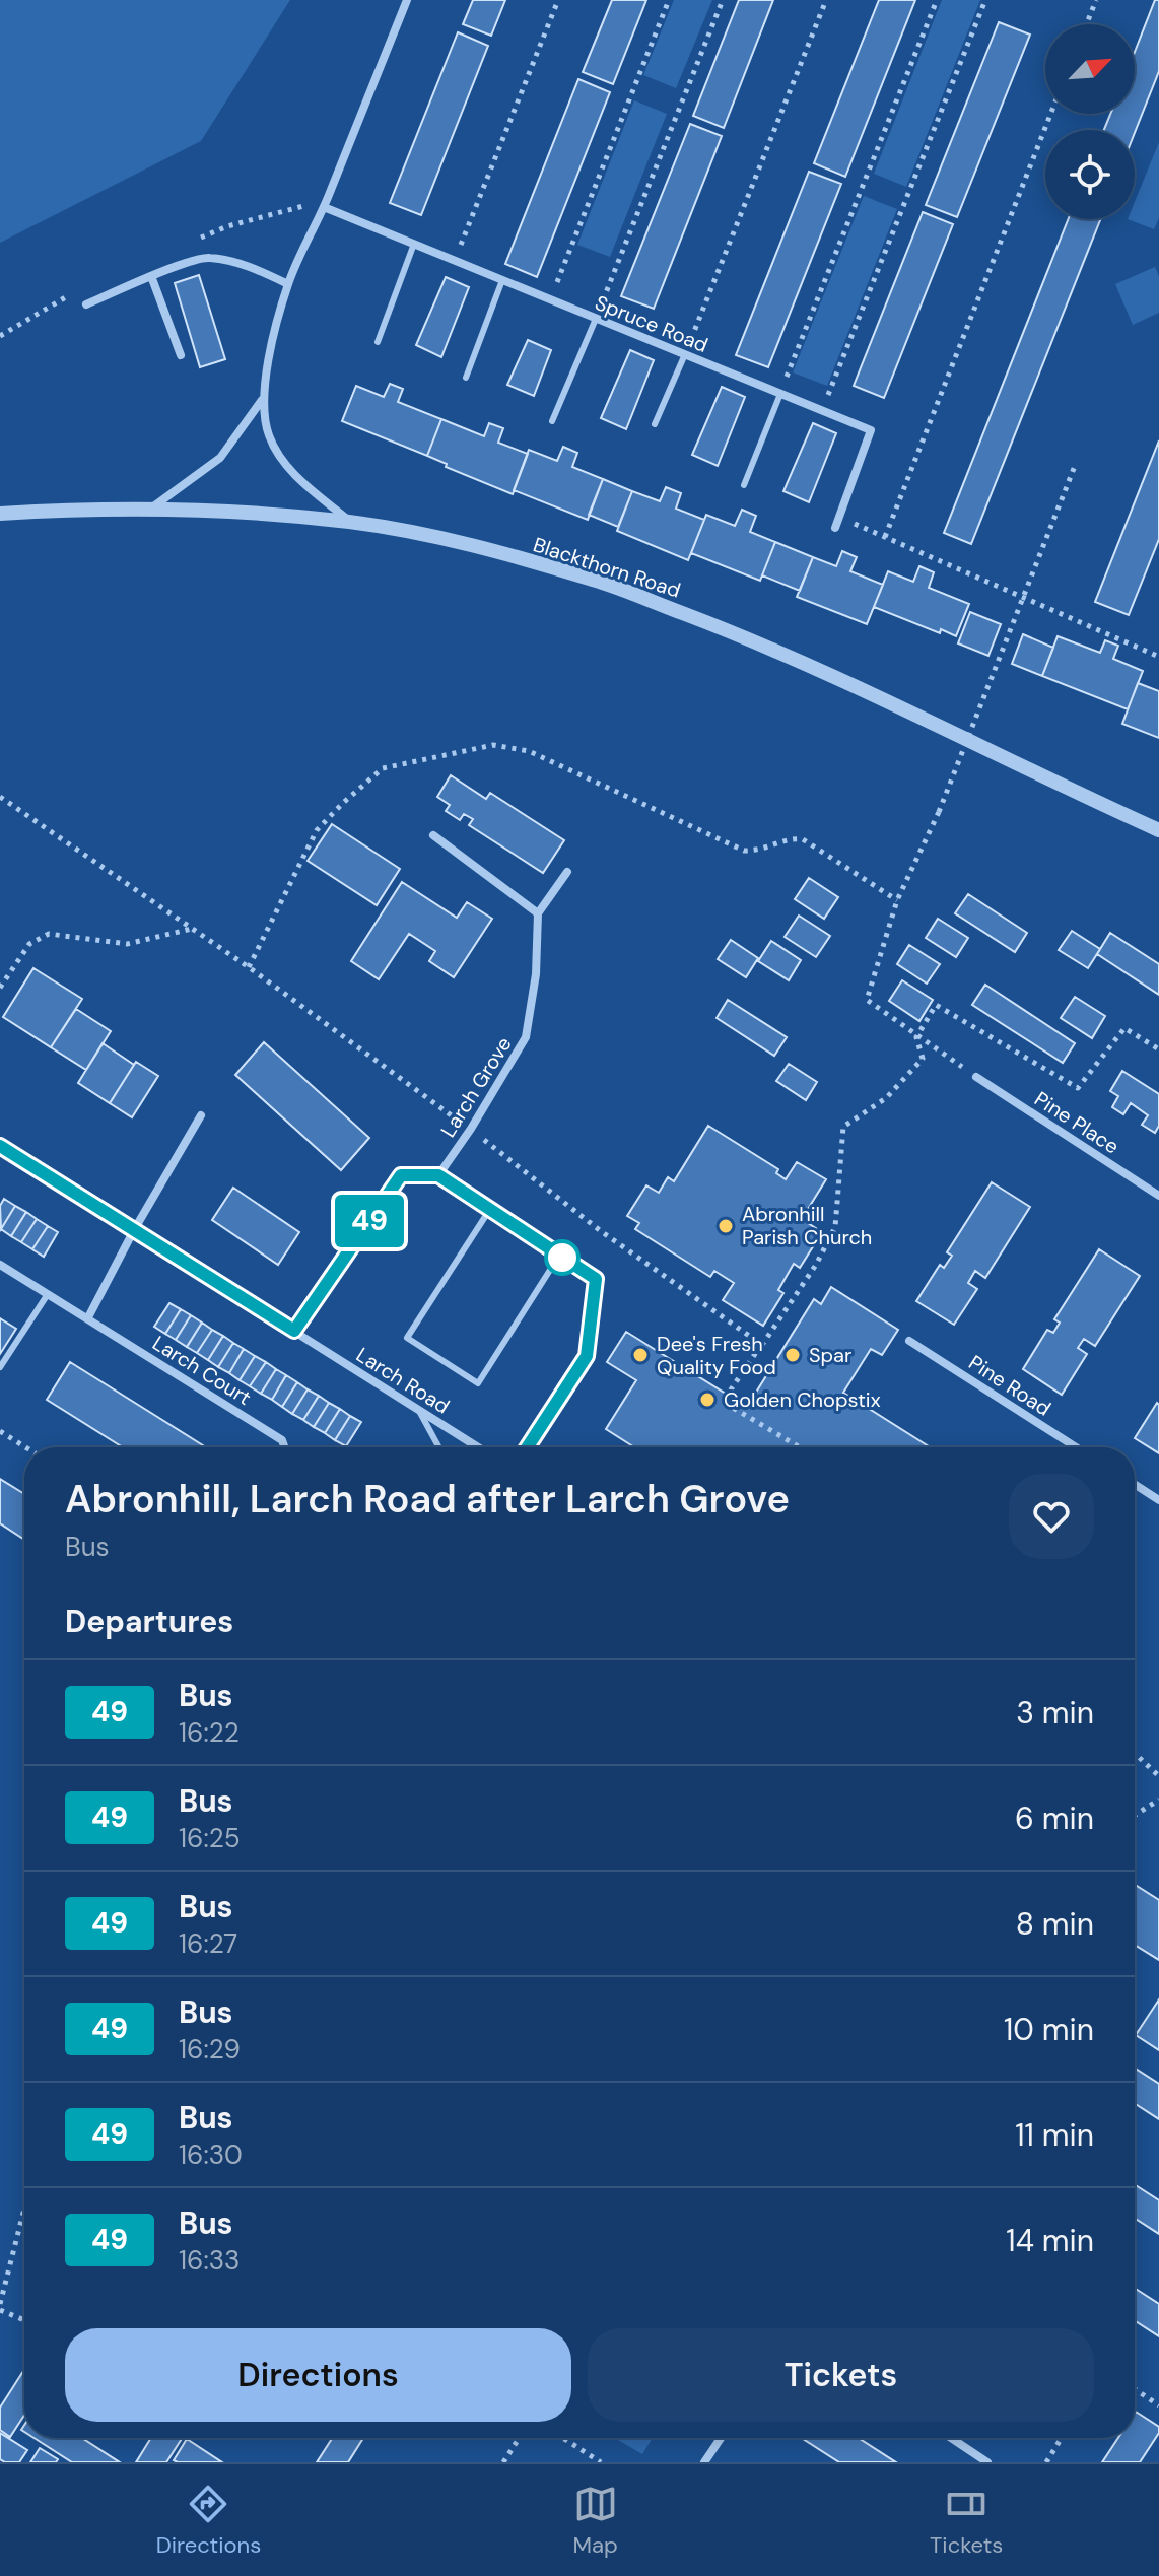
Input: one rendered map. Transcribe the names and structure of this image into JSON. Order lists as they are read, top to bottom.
{
  "streets": {
    "street": [
      "Spruce Road",
      "Blackthorn Road",
      "Larch Grove",
      "Pine Place",
      "Larch Court",
      "Larch Road",
      "Pine Road"
    ]
  },
  "places": [
    "Abronhill Parish Church",
    "Dee's Fresh Quality Food",
    "Spar",
    "Golden Chopstix"
  ],
  "lines": ["bus line 49"],
  "north": "top right",
  "page": {
    "on_map": "49",
    "heading": [
      ["Abronhill, Larch Road after Larch Grove", "Bus"],
      "Departures"
    ],
    "list": [
      {
        "mark": "49",
        "name": "Bus",
        "note": "16:22",
        "value": "3 min"
      },
      {
        "mark": "49",
        "name": "Bus",
        "note": "16:25",
        "value": "6 min"
      },
      {
        "mark": "49",
        "name": "Bus",
        "note": "16:27",
        "value": "8 min"
      },
      {
        "mark": "49",
        "name": "Bus",
        "note": "16:29",
        "value": "10 min"
      },
      {
        "mark": "49",
        "name": "Bus",
        "note": "16:30",
        "value": "11 min"
      },
      {
        "mark": "49",
        "name": "Bus",
        "note": "16:33",
        "value": "14 min"
      }
    ],
    "buttons": ["Directions", "Tickets"],
    "tabs": ["Directions", "Map", "Tickets"]
  }
}
